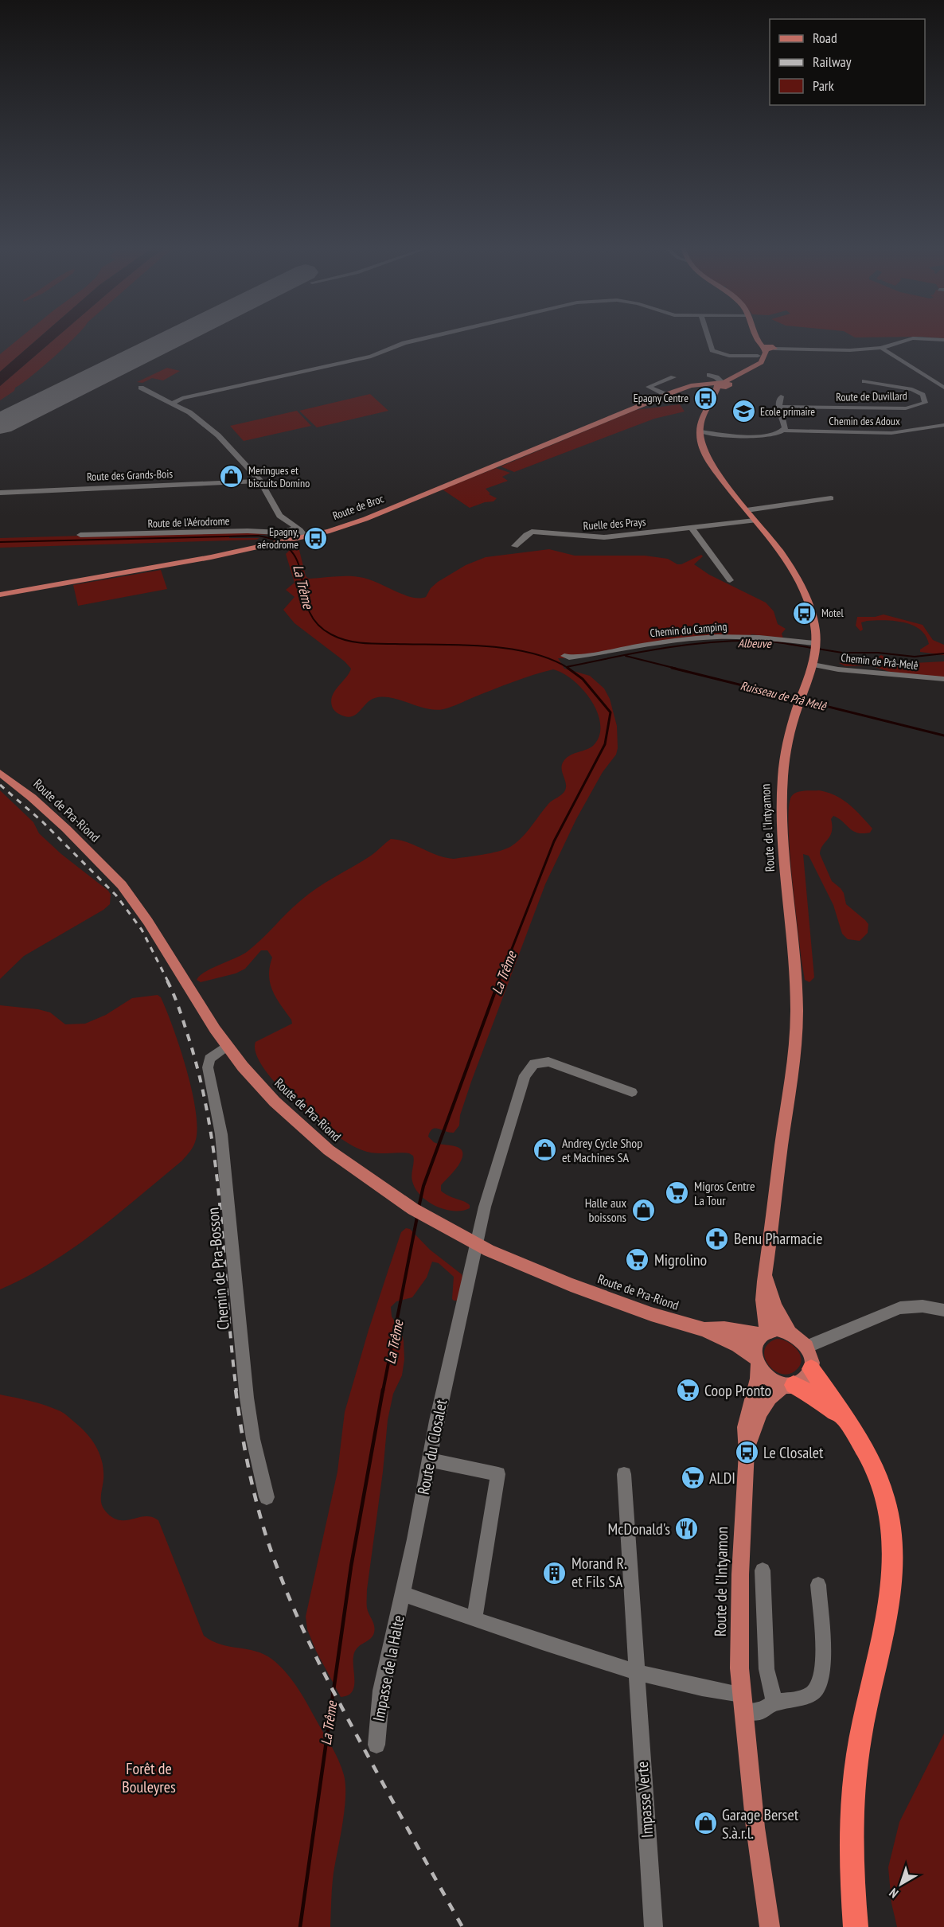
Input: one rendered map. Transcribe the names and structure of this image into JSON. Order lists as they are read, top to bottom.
{
  "streets": {
    "main road": ["Route de Broc", "Route de Pra-Riond", "Route de l'Intyamon"],
    "street": [
      "Route de Duvillard",
      "Chemin des Adoux",
      "Route des Grands-Bois",
      "Route de l'Aérodrome",
      "Ruelle des Prays",
      "Chemin du Camping",
      "Chemin de Prâ-Melê",
      "Chemin de Pra-Bosson",
      "Route du Closalet",
      "Impasse de la Halte",
      "Impasse Verte"
    ]
  },
  "crossings": [
    ["Ruelle des Prays", "Route de l'Intyamon"],
    ["Chemin du Camping", "Route de l'Intyamon"],
    ["Chemin de Prâ-Melê", "Route de l'Intyamon"],
    ["Route de Pra-Riond", "Route de l'Intyamon"],
    ["Route de Pra-Riond", "Chemin de Pra-Bosson"],
    ["Route du Closalet", "Impasse de la Halte"]
  ],
  "water": ["La Trême", "Albeuve", "Ruisseau de Prâ Melê"],
  "parks": ["Forêt de Bouleyres"],
  "places": {
    "bus stop": [
      "Epagny Centre",
      "Epagny, aérodrome",
      "Motel",
      "Le Closalet"
    ],
    "school or university": ["Ecole primaire"],
    "shop": [
      "Meringues et biscuits Domino",
      "Andrey Cycle Shop et Machines SA",
      "Halle aux boissons",
      "Garage Berset S.à.r.l."
    ],
    "supermarket": [
      "Migros Centre La Tour",
      "Migrolino",
      "Coop Pronto",
      "ALDI"
    ],
    "pharmacy": ["Benu Pharmacie"],
    "restaurant": ["McDonald's"],
    "building": ["Morand R. et Fils SA"]
  },
  "legend": ["Road", "Railway", "Park"],
  "north": "bottom left"
}
